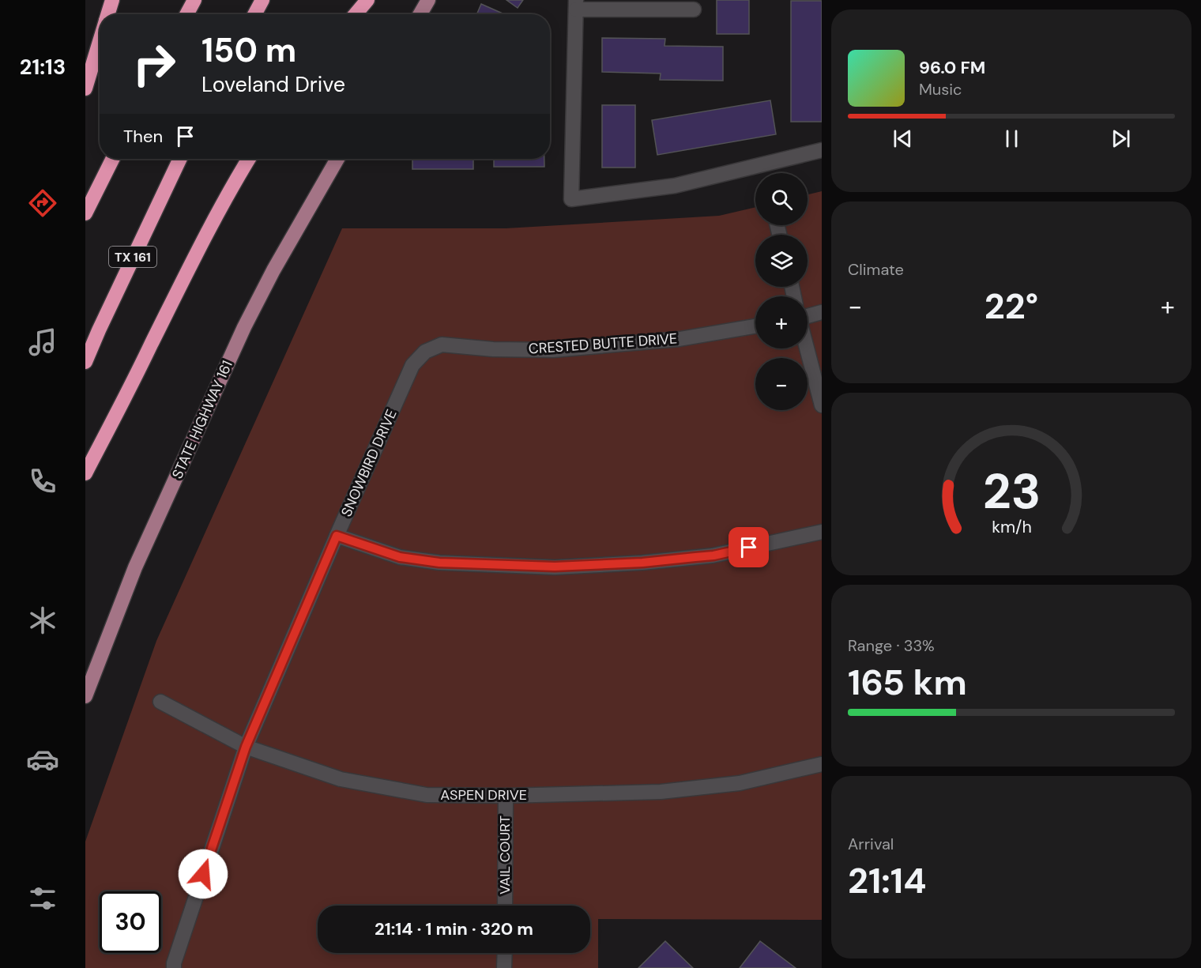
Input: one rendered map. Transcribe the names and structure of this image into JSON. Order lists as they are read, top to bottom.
{
  "streets": {
    "highway": ["TX 161"],
    "main road": ["STATE HIGHWAY 161"],
    "street": [
      "CRESTED BUTTE DRIVE",
      "SNOWBIRD DRIVE",
      "ASPEN DRIVE",
      "VAIL COURT"
    ]
  },
  "crossings": [
    ["CRESTED BUTTE DRIVE", "SNOWBIRD DRIVE"],
    ["SNOWBIRD DRIVE", "ASPEN DRIVE"],
    ["ASPEN DRIVE", "VAIL COURT"]
  ],
  "page": {
    "tabs": "21:13",
    "turn": ["150 m", "Loveland Drive"],
    "song": ["96.0 FM", "Music"],
    "then": "Then",
    "map_buttons": ["+", "−"],
    "tile": [
      "Climate",
      ["Range · 33%", "165 km"],
      ["Arrival", "21:14"]
    ],
    "heat": ["−", "22°", "+"],
    "limit": "30",
    "trip": "21:14 · 1 min · 320 m",
    "gauge": ["23", "km/h"]
  }
}
